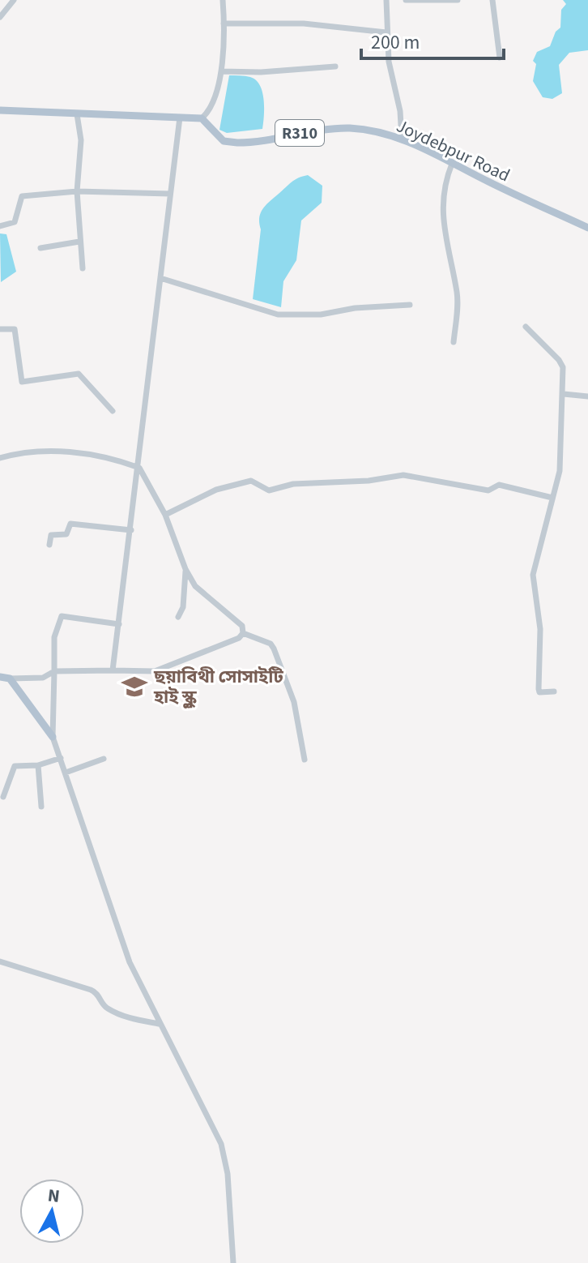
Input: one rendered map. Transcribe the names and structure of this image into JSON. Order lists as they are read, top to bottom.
{
  "streets": {
    "main road": ["R310", "Joydebpur Road"]
  },
  "places": {
    "school or university": ["ছয়াবিথী সোসাইটি হাই স্কুল"]
  },
  "scale_bar": "200 m",
  "north": "top"
}
